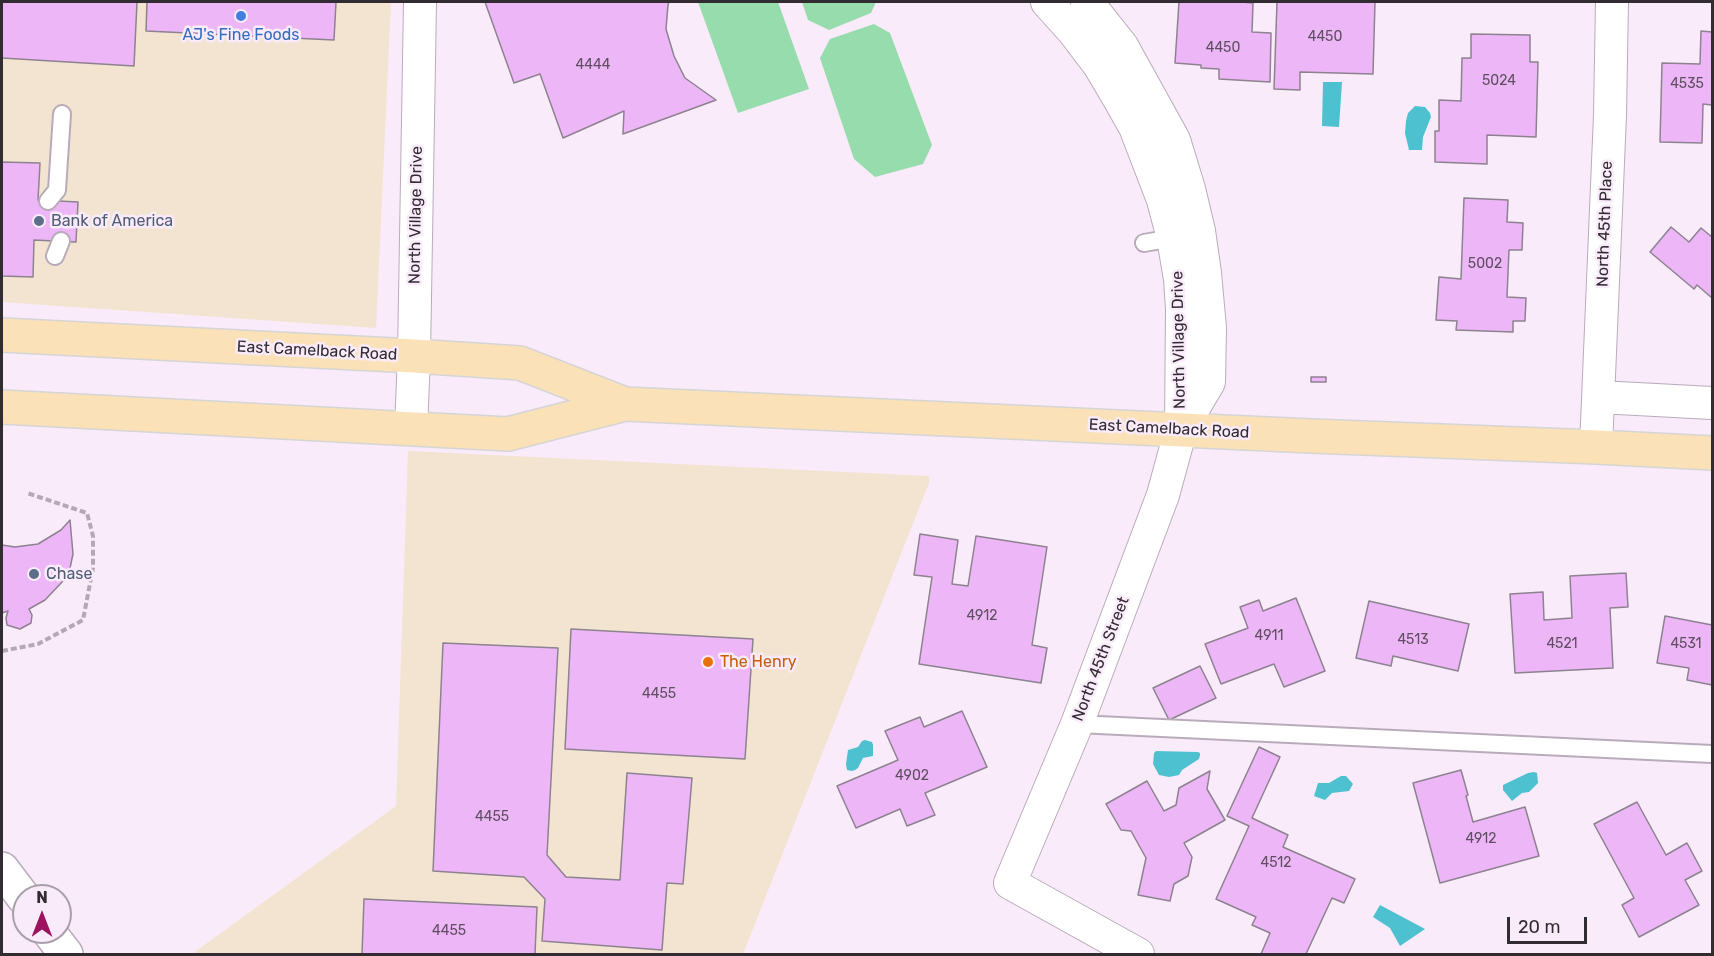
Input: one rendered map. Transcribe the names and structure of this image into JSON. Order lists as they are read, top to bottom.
{
  "streets": {
    "main road": ["East Camelback Road"],
    "street": ["North Village Drive", "North 45th Place", "North 45th Street"]
  },
  "crossings": [
    ["North Village Drive", "East Camelback Road"],
    ["North Village Drive", "North 45th Street"],
    ["North 45th Place", "East Camelback Road"],
    ["East Camelback Road", "North 45th Street"]
  ],
  "places": [
    "AJ's Fine Foods",
    "Bank of America",
    "Chase",
    "The Henry"
  ],
  "house_numbers": [
    "4450",
    "4450",
    "4444",
    "5024",
    "4535",
    "5002",
    "4912",
    "4911",
    "4513",
    "4521",
    "4531",
    "4455",
    "4902",
    "4455",
    "4912",
    "4512",
    "4455"
  ],
  "scale_bar": "20 m",
  "north": "top"
}
